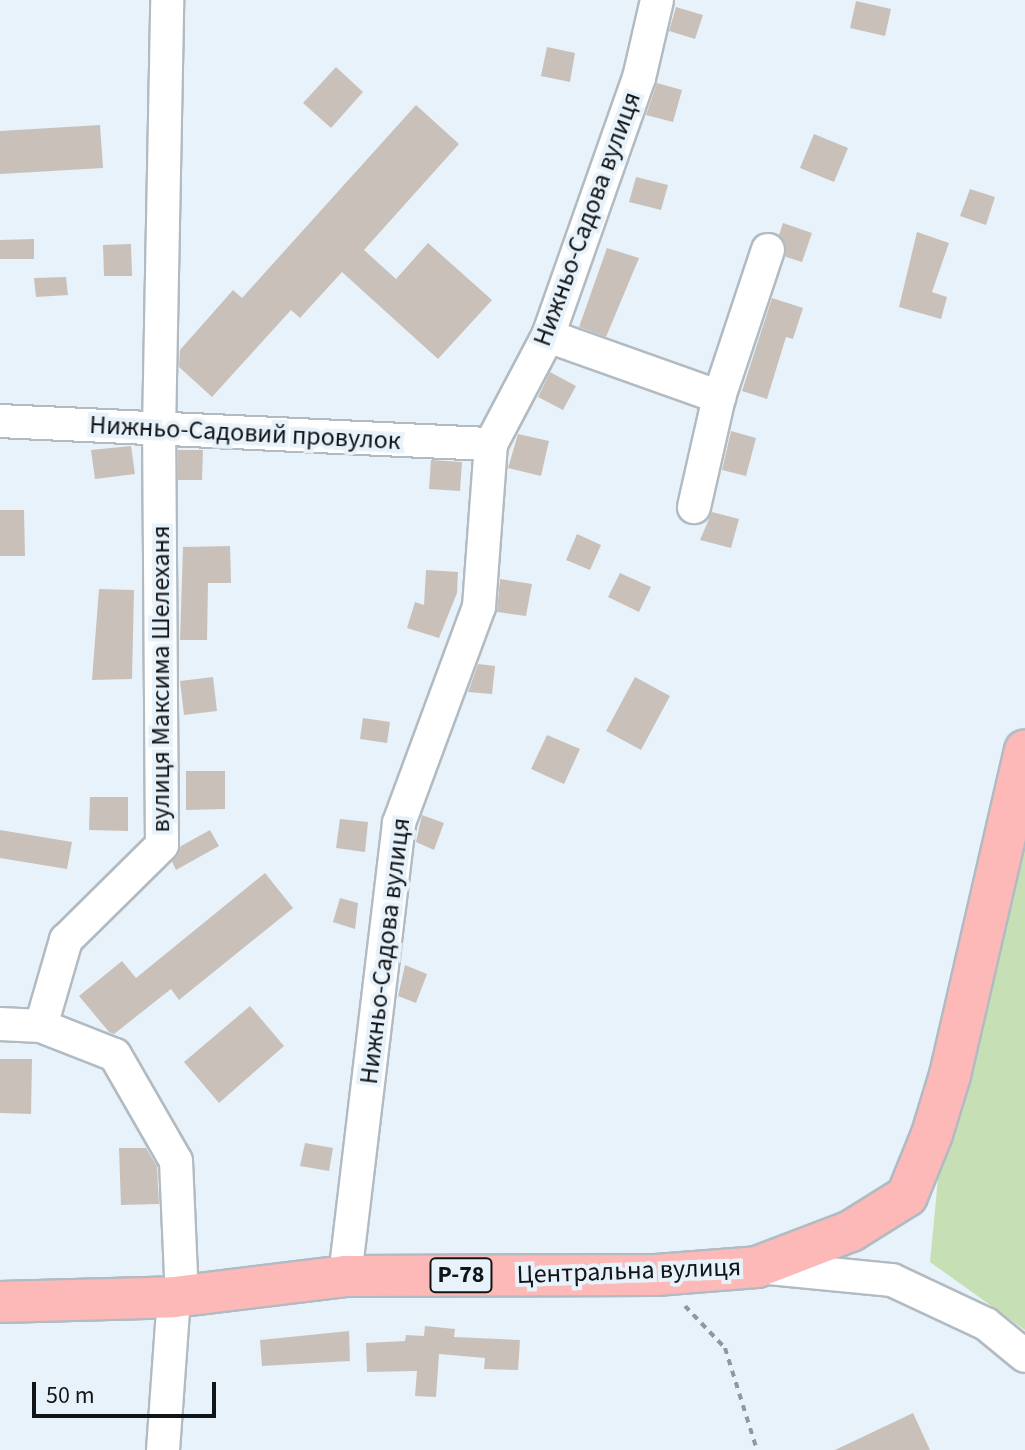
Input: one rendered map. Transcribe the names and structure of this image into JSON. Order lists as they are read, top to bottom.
{
  "streets": {
    "main road": ["Центральна вулиця", "Р-78"],
    "street": ["Нижньо-Садова вулиця", "Нижньо-Садовий провулок", "вулиця Максима Шелеханя"]
  },
  "crossings": [
    ["Нижньо-Садова вулиця", "Нижньо-Садовий провулок"],
    ["Нижньо-Садова вулиця", "Центральна вулиця"],
    ["Нижньо-Садовий провулок", "вулиця Максима Шелеханя"]
  ],
  "scale_bar": "50 m"
}
